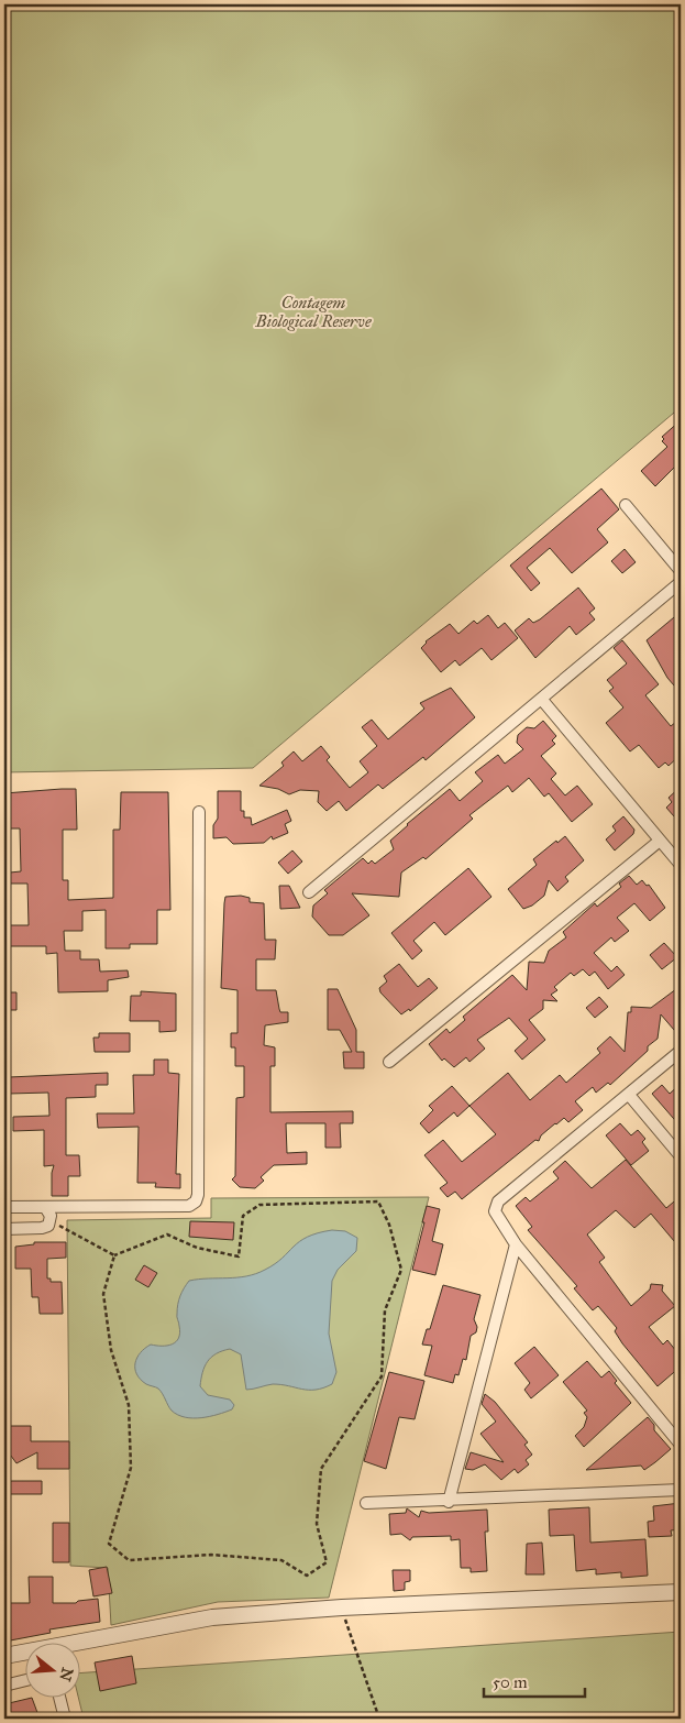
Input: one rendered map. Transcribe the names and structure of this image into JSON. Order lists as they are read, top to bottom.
{
  "parks": ["Contagem Biological Reserve"],
  "scale_bar": "50 m",
  "north": "right"
}
